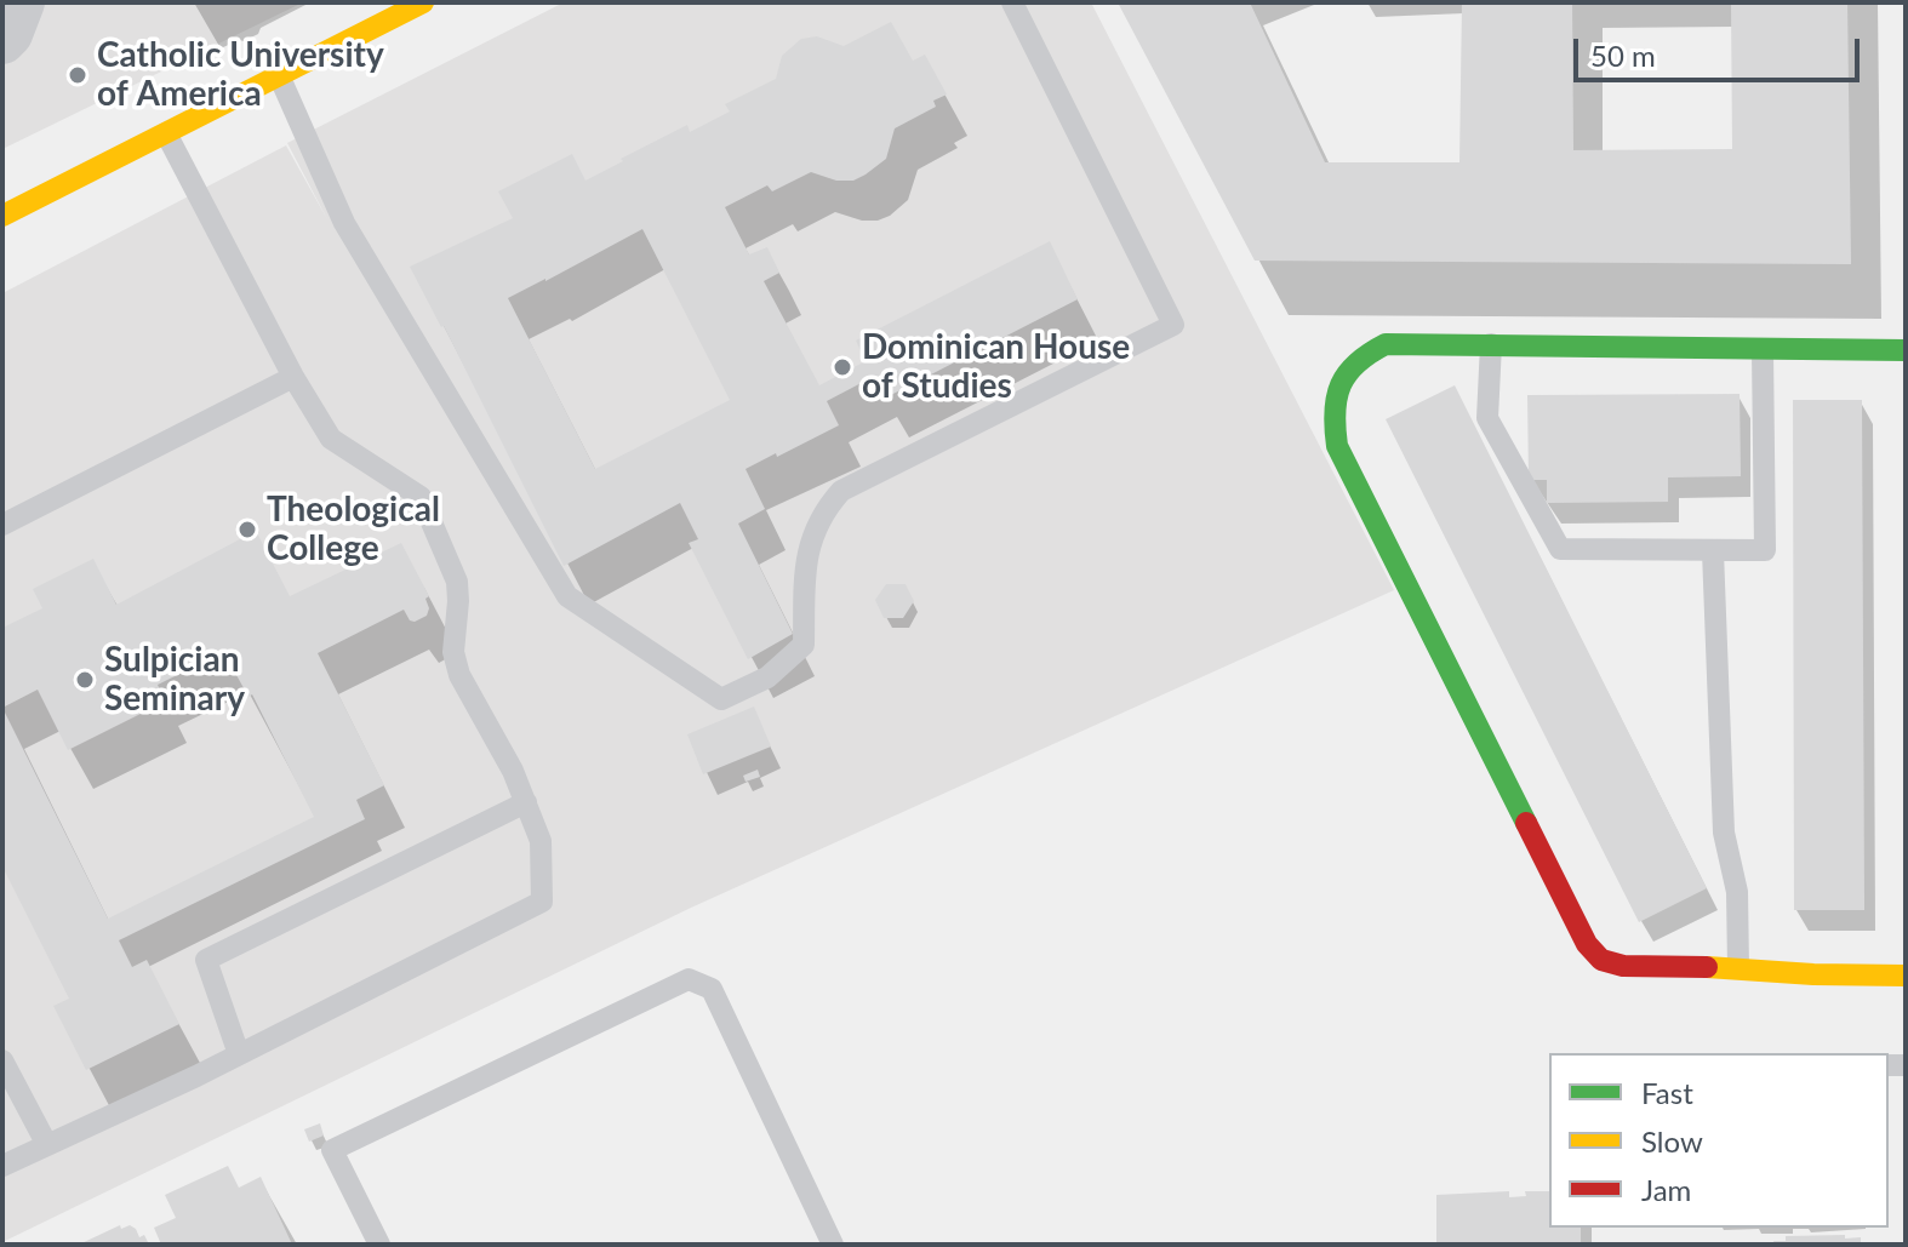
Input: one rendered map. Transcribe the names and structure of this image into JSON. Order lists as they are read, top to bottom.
{
  "places": [
    "Catholic University of America",
    "Dominican House of Studies",
    "Theological College",
    "Sulpician Seminary"
  ],
  "legend": ["Fast", "Slow", "Jam"],
  "scale_bar": "50 m"
}
